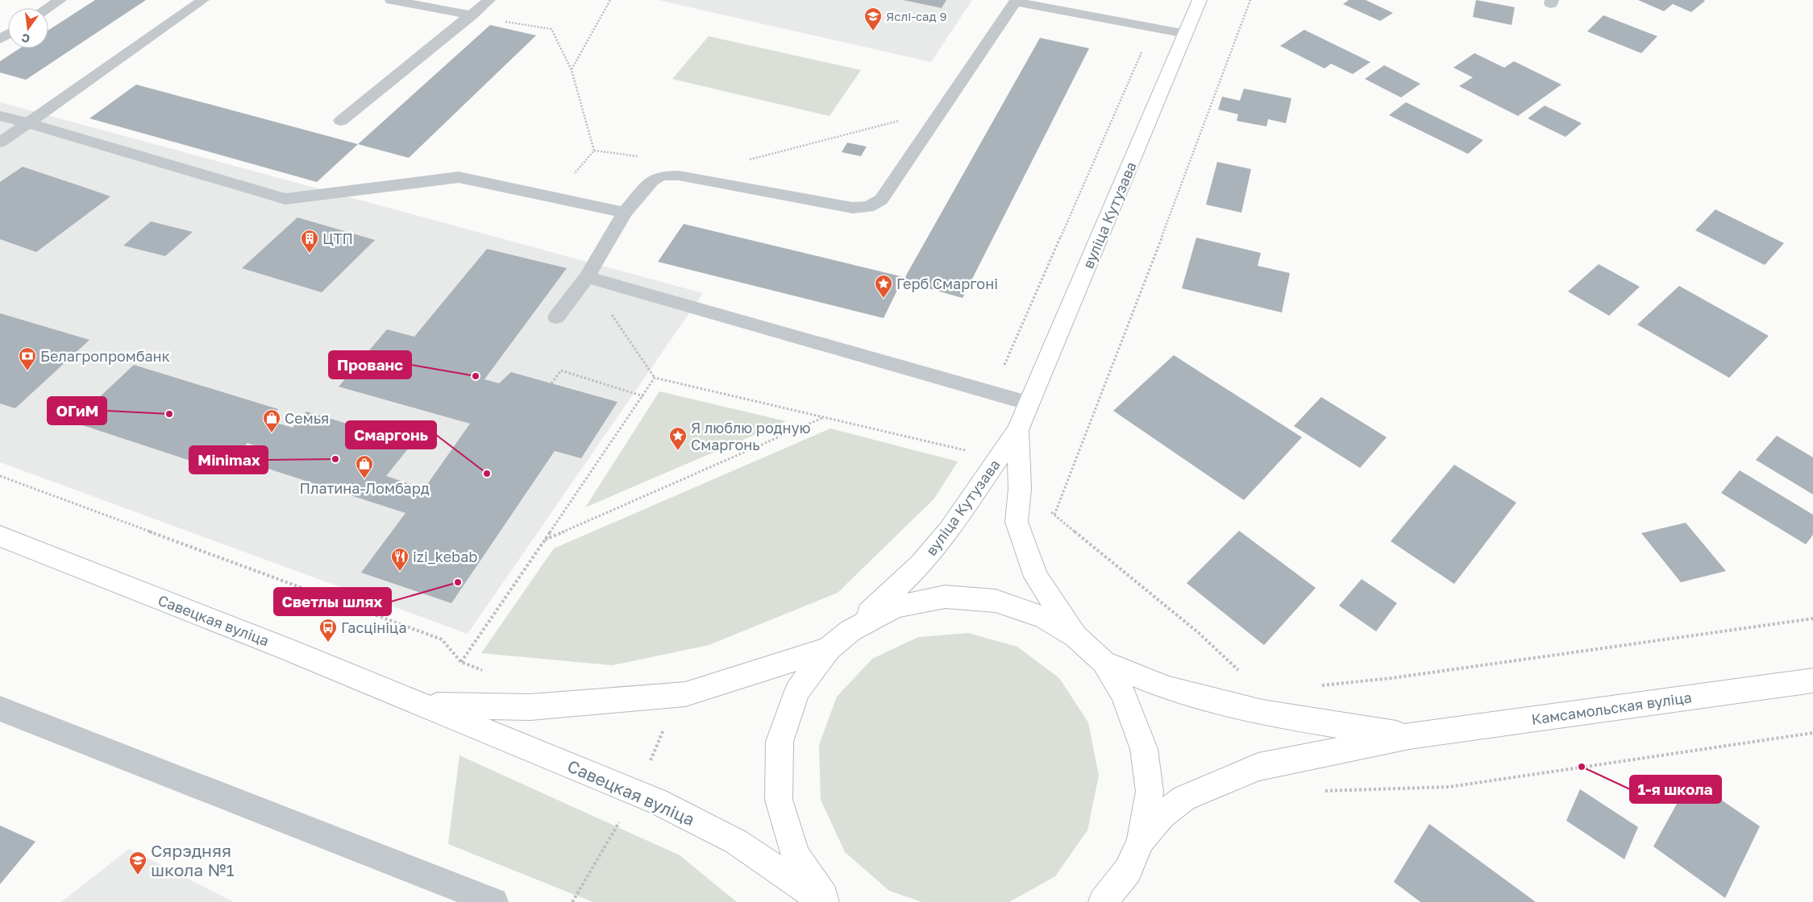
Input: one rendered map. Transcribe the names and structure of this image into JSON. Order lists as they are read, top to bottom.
{
  "streets": {
    "main road": ["вуліца Кутузава", "Савецкая вуліца", "Камсамольская вуліца"]
  },
  "places": {
    "school or university": ["Яслі-сад 9", "Сярэдняя школа №1"],
    "building": ["ЦТП"],
    "place": ["Герб Смаргоні", "Я люблю родную Смаргонь"],
    "bank": ["Белагропромбанк"],
    "other": [
      "Прованс",
      "ОГиМ",
      "Minimax",
      "Смаргонь",
      "Светлы шлях",
      "1-я школа"
    ],
    "shop": ["Семья", "Платина-Ломбард"],
    "restaurant": ["izi_kebab"],
    "bus stop": ["Гасцініца"]
  },
  "north": "bottom"
}
